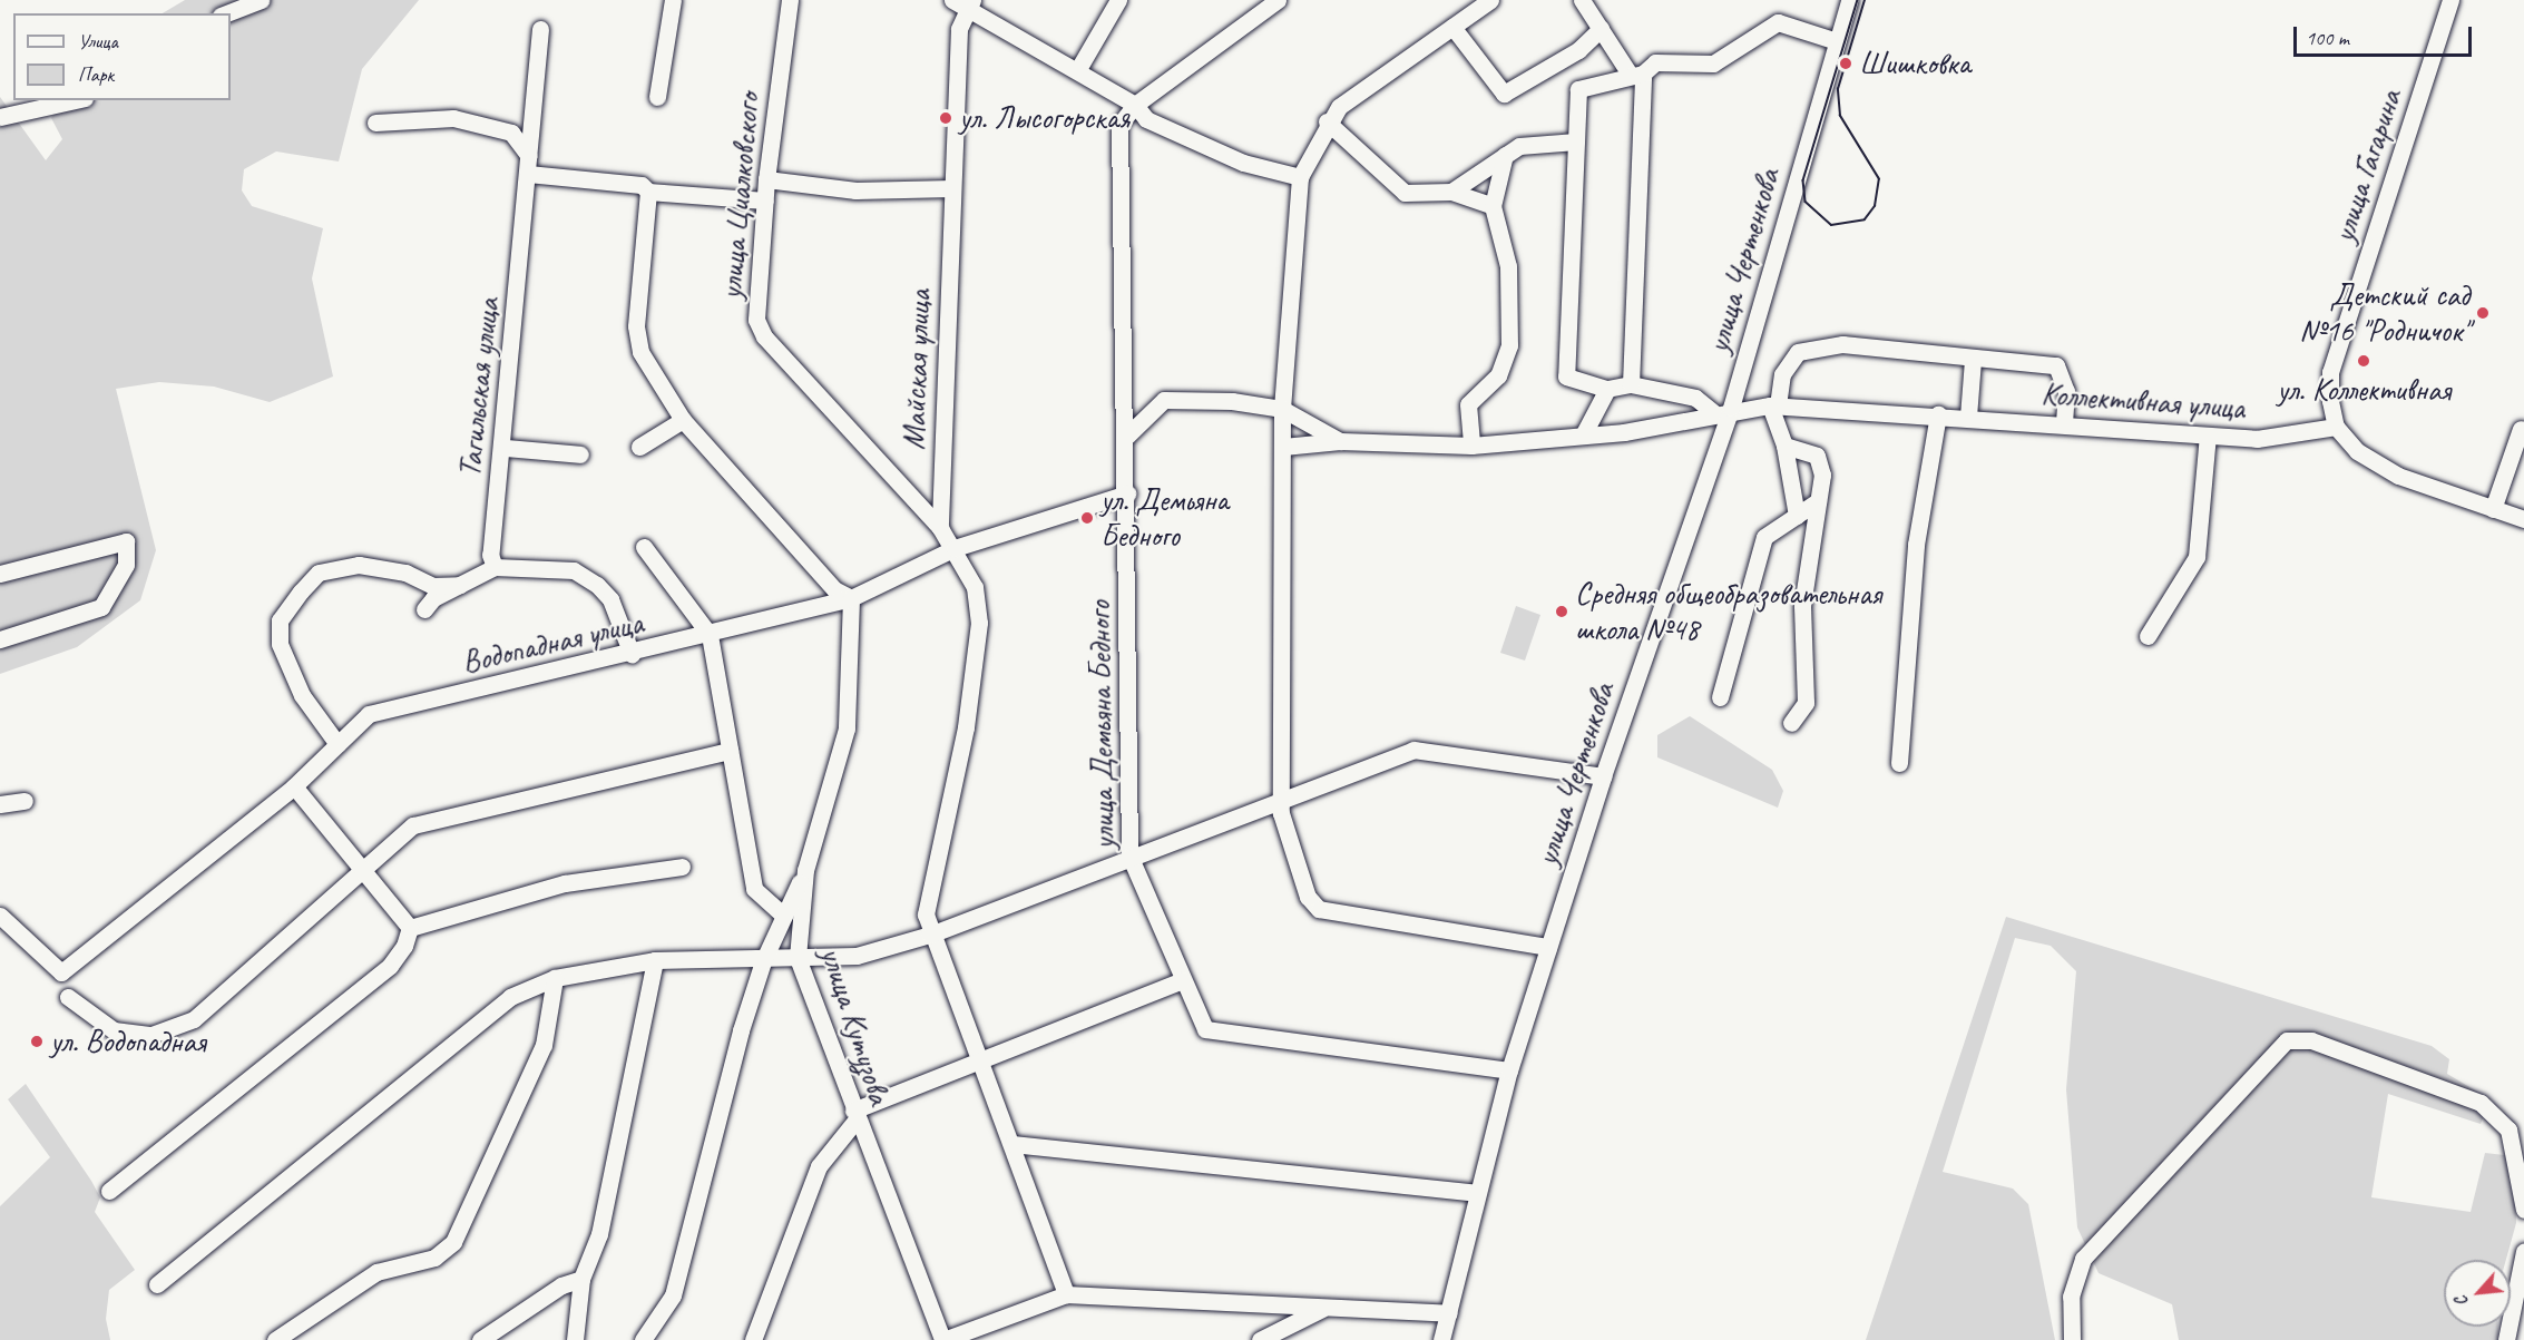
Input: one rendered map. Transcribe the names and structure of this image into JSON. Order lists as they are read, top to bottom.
{
  "streets": {
    "street": [
      "улица Гагарина",
      "улица Циалковского",
      "улица Чертенкова",
      "Майская улица",
      "Тагильская улица",
      "Коллективная улица",
      "Водопадная улица",
      "улица Демьяна Бедного",
      "улица Кутузова"
    ]
  },
  "crossings": [
    ["улица Гагарина", "Коллективная улица"],
    ["улица Циалковского", "Майская улица"],
    ["улица Чертенкова", "Коллективная улица"],
    ["улица Чертенкова", "улица Демьяна Бедного"],
    ["Водопадная улица", "улица Демьяна Бедного"],
    ["Водопадная улица", "улица Кутузова"]
  ],
  "places": [
    "Шишковка",
    "ул. Лысогорская",
    "Детский сад №16 \"Родничок\"",
    "ул. Коллективная",
    "ул. Демьяна Бедного",
    "Средняя общеобразовательная школа №48",
    "ул. Водопадная"
  ],
  "legend": ["Улица", "Парк"],
  "scale_bar": "100 m",
  "north": "bottom left"
}
